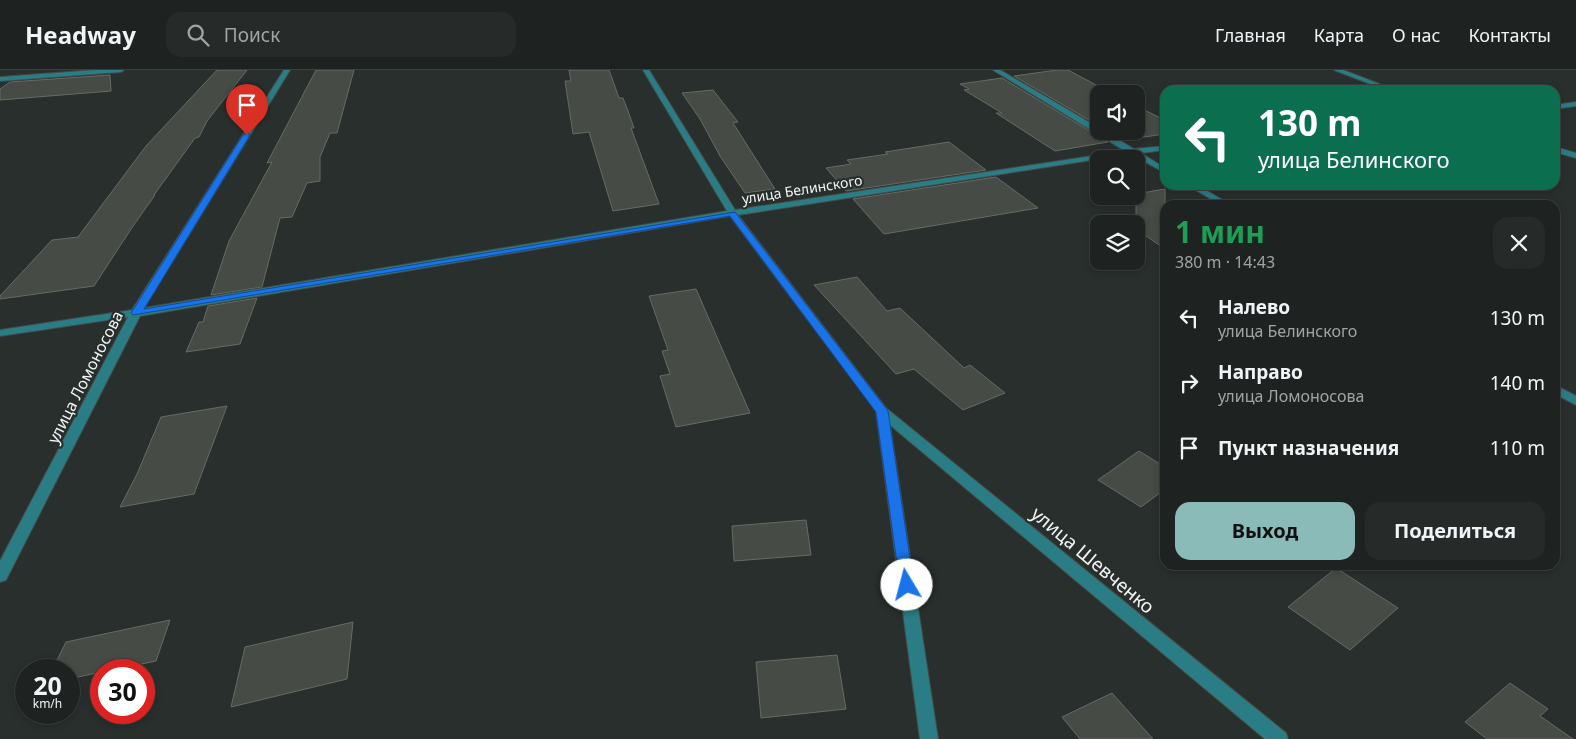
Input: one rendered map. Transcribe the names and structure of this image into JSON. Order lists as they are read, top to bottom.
{
  "streets": {
    "street": ["улица Белинского", "улица Ломоносова", "улица Шевченко"]
  },
  "crossings": [
    ["улица Белинского", "улица Ломоносова"],
    ["улица Белинского", "улица Шевченко"]
  ],
  "page": {
    "header": "Headway",
    "search": "Поиск",
    "nav": [
      "Главная",
      "Карта",
      "О нас",
      "Контакты"
    ],
    "turn": ["130 m", "улица Белинского"],
    "heading": ["1 мин", "380 m · 14:43"],
    "list": [
      {
        "name": "Налево",
        "note": "улица Белинского",
        "value": "130 m"
      },
      {
        "name": "Направо",
        "note": "улица Ломоносова",
        "value": "140 m"
      },
      {
        "name": "Пункт назначения",
        "value": "110 m"
      }
    ],
    "buttons": ["Выход", "Поделиться"],
    "speed": "20 km/h",
    "limit": "30"
  }
}
